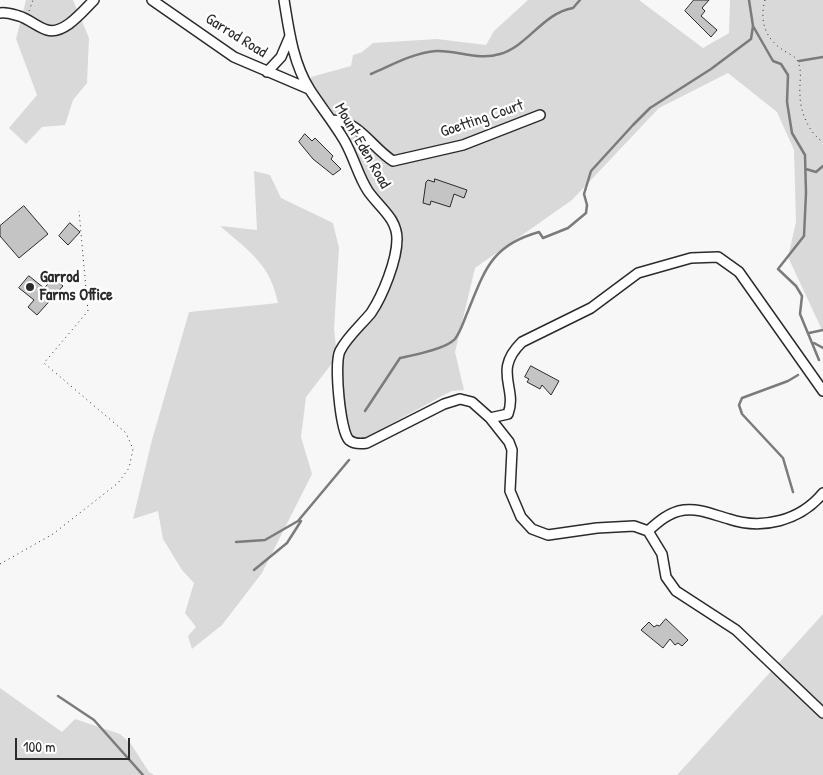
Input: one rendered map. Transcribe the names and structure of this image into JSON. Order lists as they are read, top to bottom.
{
  "streets": {
    "street": ["Garrod Road", "Goetting Court", "Mount Eden Road"]
  },
  "crossings": [
    ["Garrod Road", "Mount Eden Road"],
    ["Goetting Court", "Mount Eden Road"]
  ],
  "places": ["Garrod Farms Office"],
  "scale_bar": "100 m"
}
